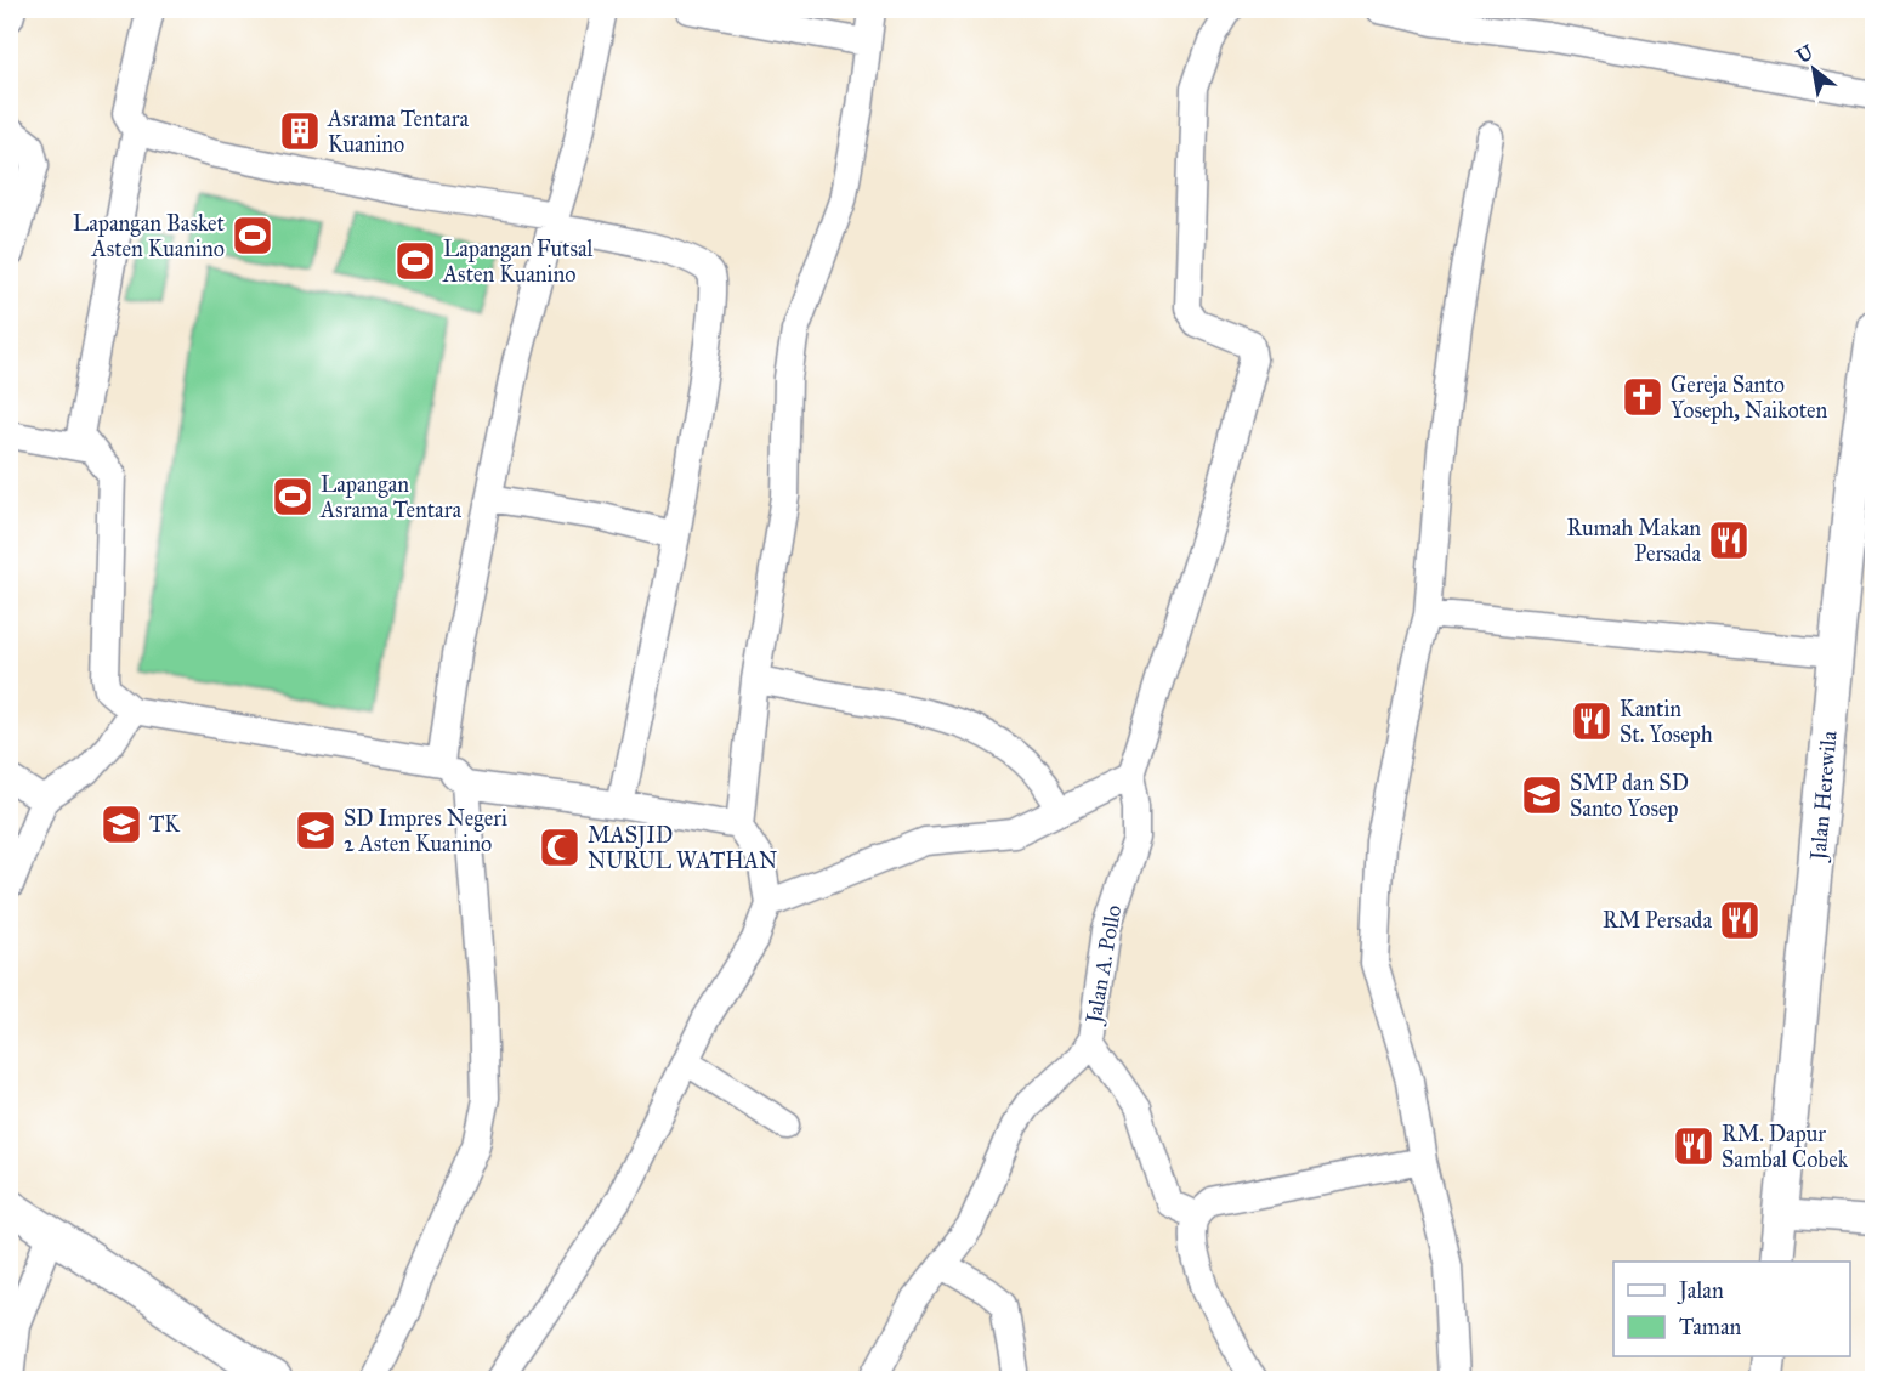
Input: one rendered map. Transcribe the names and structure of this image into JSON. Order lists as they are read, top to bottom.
{
  "streets": {
    "main road": ["Jalan Herewila"],
    "street": ["Jalan A. Pollo"]
  },
  "places": {
    "building": ["Asrama Tentara Kuanino"],
    "sports": ["Lapangan Basket Asten Kuanino", "Lapangan Futsal Asten Kuanino", "Lapangan Asrama Tentara"],
    "church": ["Gereja Santo Yoseph, Naikoten"],
    "restaurant": [
      "Rumah Makan Persada",
      "Kantin St. Yoseph",
      "RM Persada",
      "RM. Dapur Sambal Cobek"
    ],
    "school or university": ["SMP dan SD Santo Yosep", "TK", "SD Impres Negeri 2 Asten Kuanino"],
    "mosque": ["MASJID NURUL WATHAN"]
  },
  "legend": ["Jalan", "Taman"],
  "north": "top left"
}
